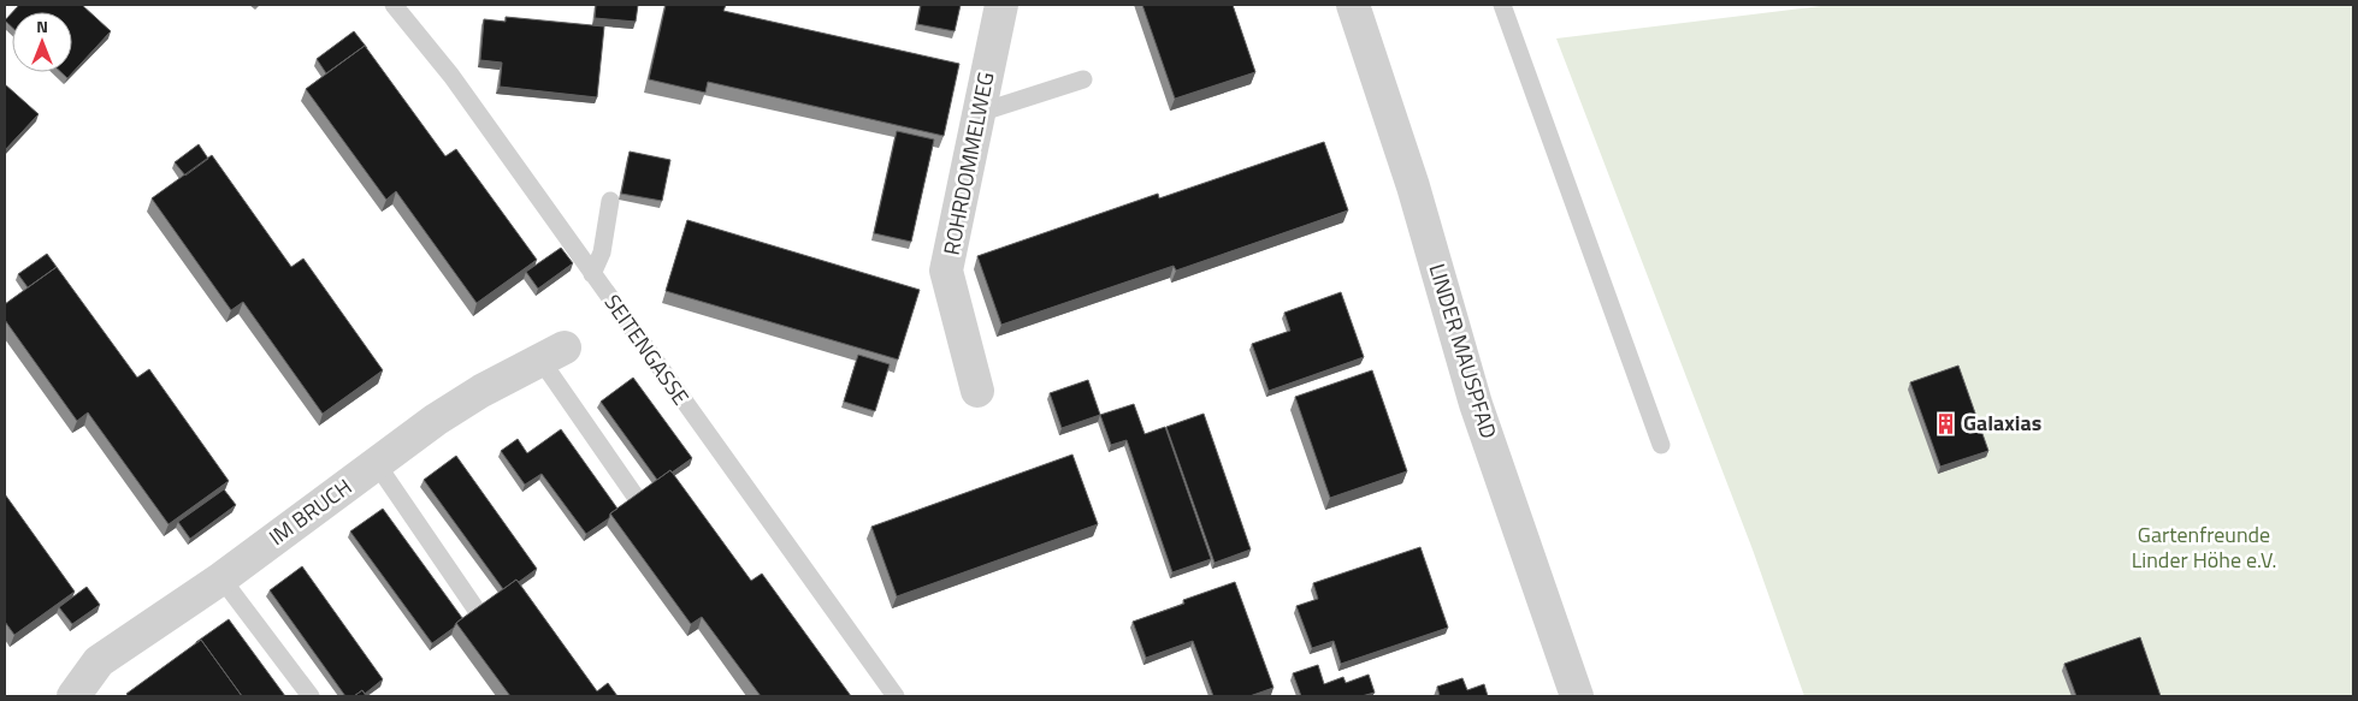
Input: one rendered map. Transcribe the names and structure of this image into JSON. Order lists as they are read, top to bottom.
{
  "streets": {
    "street": ["ROHRDOMMELWEG", "LINDER MAUSPFAD", "IM BRUCH"],
    "lane": ["SEITENGASSE"]
  },
  "parks": ["Gartenfreunde Linder Höhe e.V."],
  "places": {
    "building": ["Galaxias"]
  },
  "north": "top"
}
